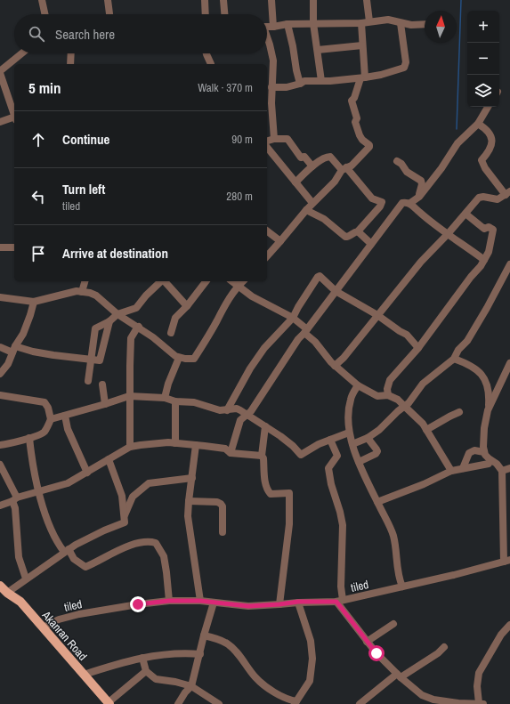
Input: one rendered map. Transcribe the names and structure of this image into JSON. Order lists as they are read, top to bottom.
{
  "streets": {
    "main road": ["Akanran Road"],
    "street": ["tiled"]
  },
  "crossings": [
    ["tiled", "Akanran Road"]
  ],
  "north": "top",
  "page": {
    "map_buttons": ["+", "−"],
    "search": "Search here",
    "heading": ["5 min", "Walk · 370 m"],
    "list": [
      ["Continue", "90 m"],
      ["Turn left", "tiled", "280 m"],
      "Arrive at destination"
    ]
  }
}
